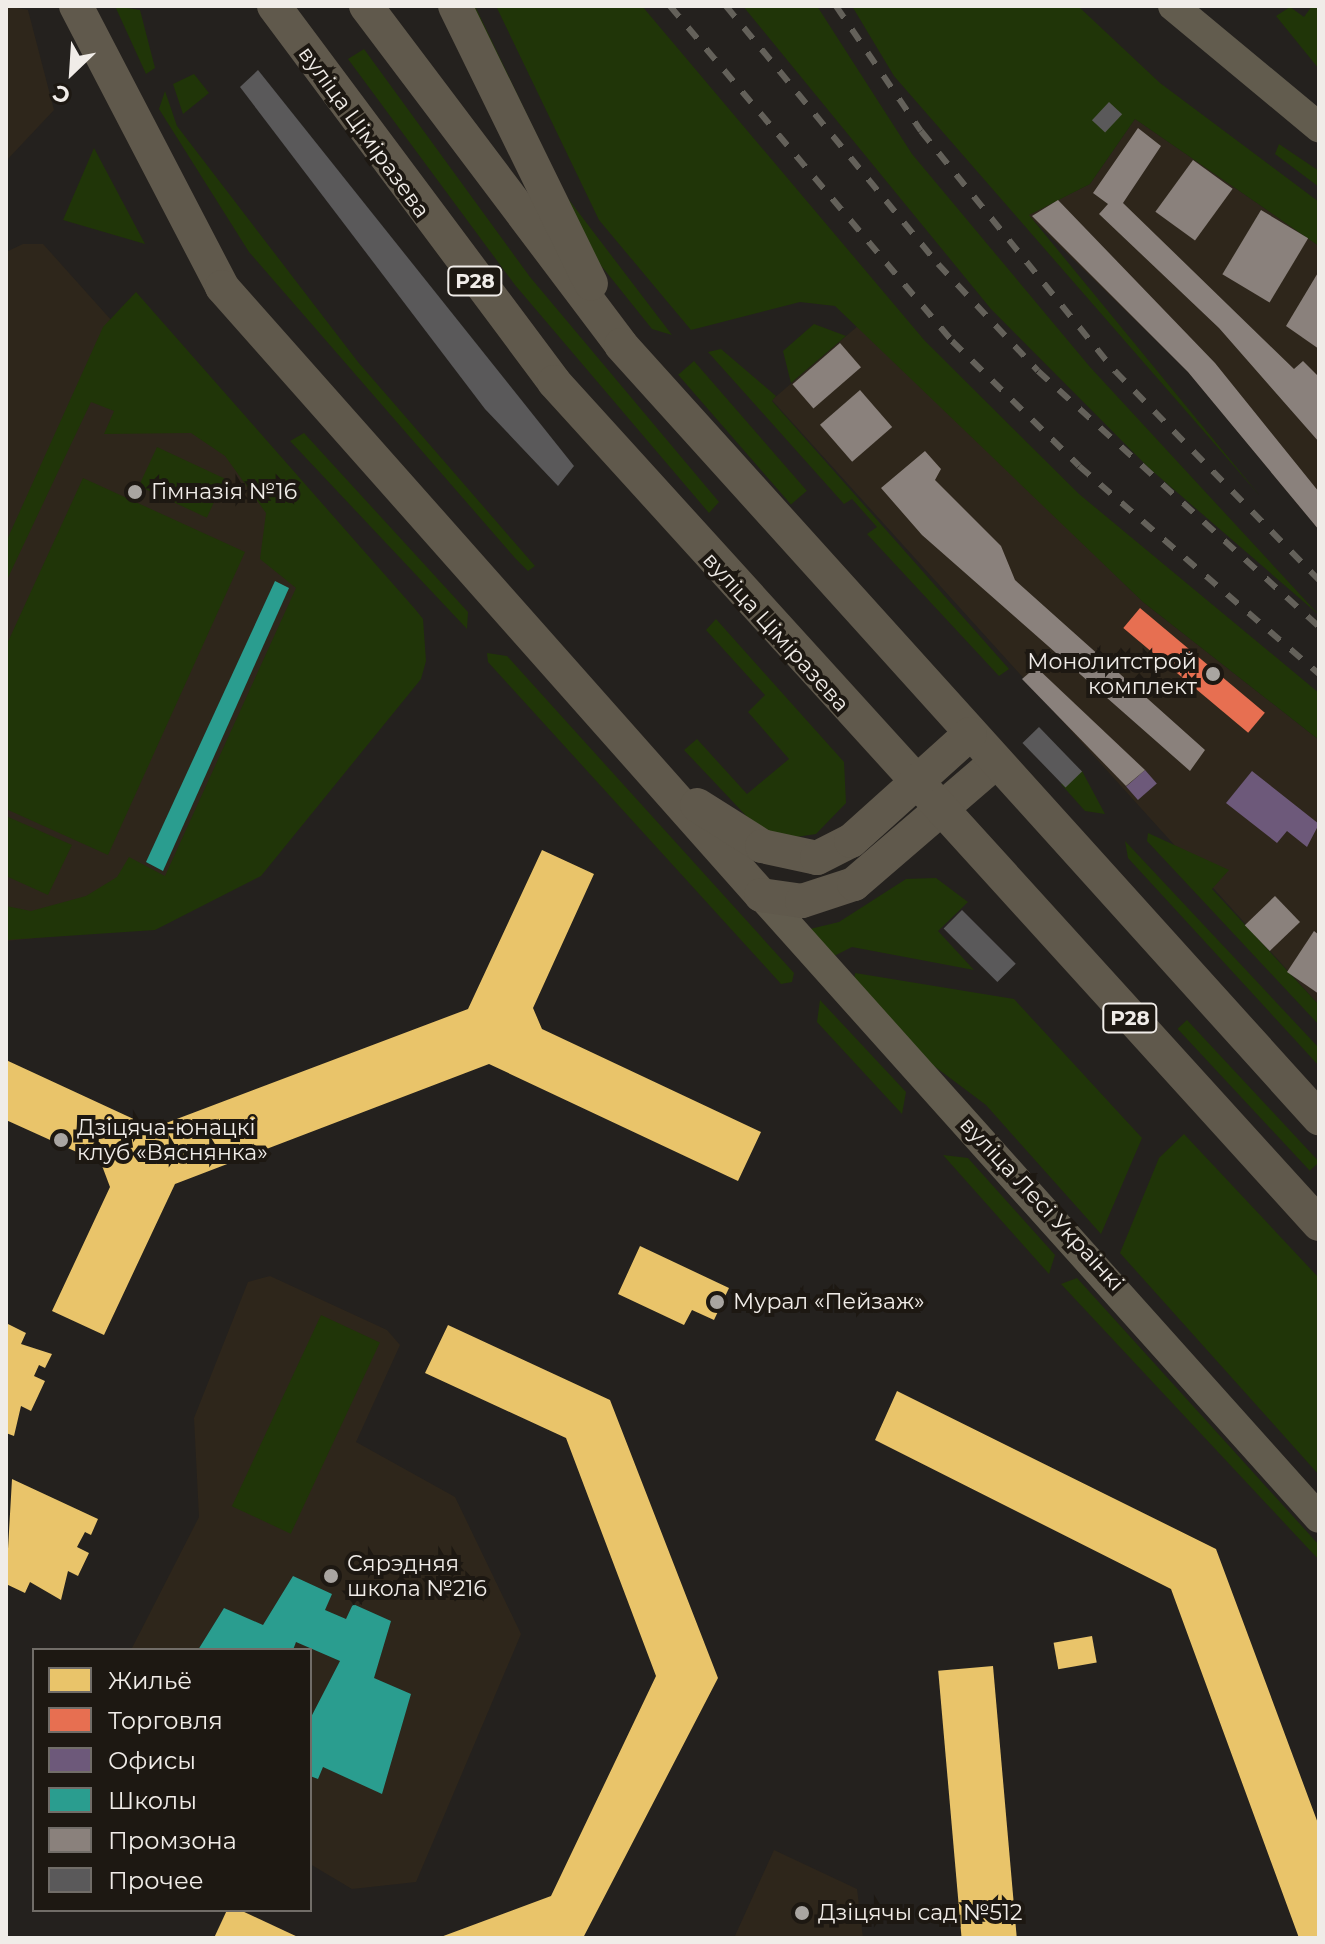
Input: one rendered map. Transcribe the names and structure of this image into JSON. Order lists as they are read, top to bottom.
{
  "streets": {
    "main road": ["вуліца Ціміразева", "Р28"],
    "street": ["вуліца Лесі Украінкі"]
  },
  "places": [
    "Гімназія №16",
    "Монолитстрой комплект",
    "Дзіцяча-юнацкі клуб «Вяснянка»",
    "Мурал «Пейзаж»",
    "Сярэдняя школа №216",
    "Дзіцячы сад №512"
  ],
  "legend": [
    "Жильё",
    "Торговля",
    "Офисы",
    "Школы",
    "Промзона",
    "Прочее"
  ],
  "north": "bottom left"
}
